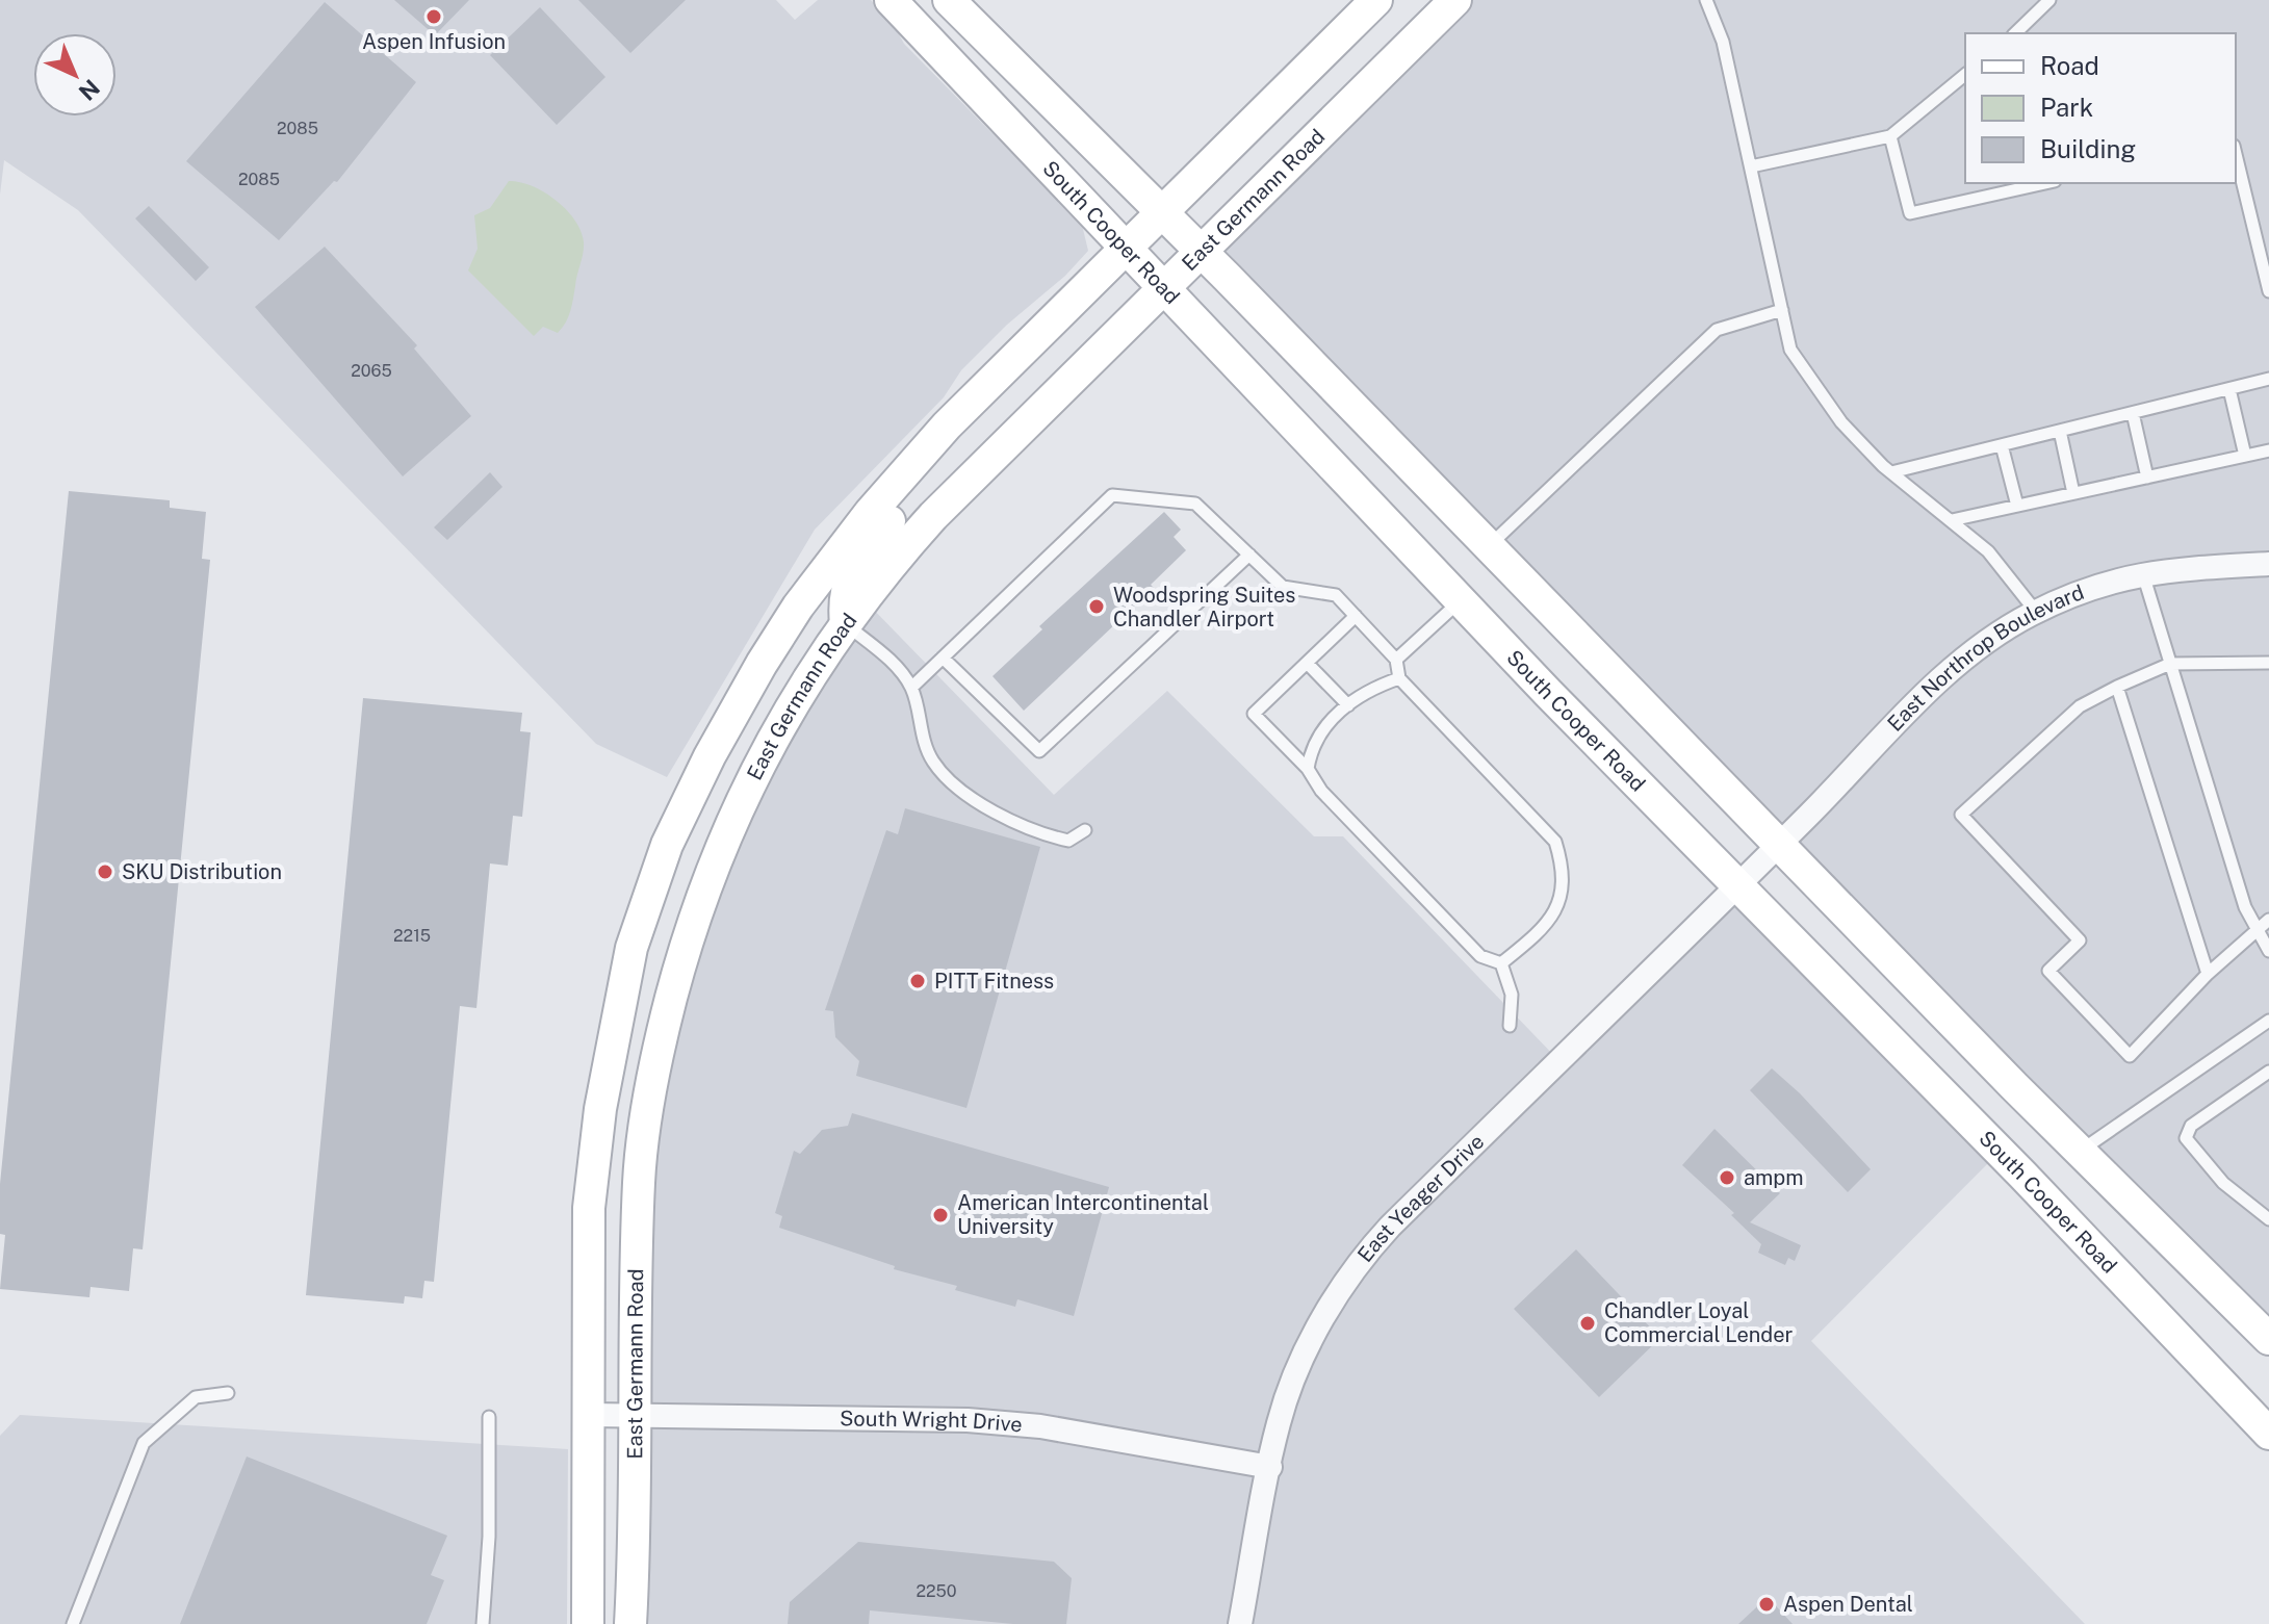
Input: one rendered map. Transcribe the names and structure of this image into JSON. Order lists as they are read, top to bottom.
{
  "streets": {
    "main road": ["East Germann Road", "South Cooper Road"],
    "street": ["East Northrop Boulevard", "East Yeager Drive", "South Wright Drive"]
  },
  "crossings": [
    ["East Germann Road", "South Cooper Road"],
    ["East Germann Road", "South Wright Drive"],
    ["South Cooper Road", "East Northrop Boulevard"],
    ["South Cooper Road", "East Yeager Drive"],
    ["East Northrop Boulevard", "East Yeager Drive"],
    ["East Yeager Drive", "South Wright Drive"]
  ],
  "places": [
    "Aspen Infusion",
    "Woodspring Suites Chandler Airport",
    "SKU Distribution",
    "PITT Fitness",
    "ampm",
    "American Intercontinental University",
    "Chandler Loyal Commercial Lender",
    "Aspen Dental"
  ],
  "house_numbers": [
    "2085",
    "2085",
    "2065",
    "2215",
    "2250"
  ],
  "legend": ["Road", "Park", "Building"],
  "north": "bottom right"
}
